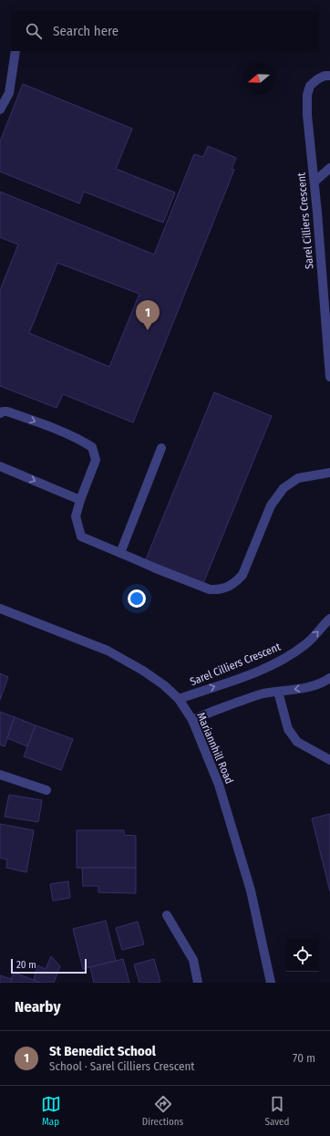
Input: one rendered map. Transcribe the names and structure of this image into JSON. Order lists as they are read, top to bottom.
{
  "streets": {
    "street": ["Sarel Cilliers Crescent", "Mariannhill Road"]
  },
  "crossings": [
    ["Sarel Cilliers Crescent", "Mariannhill Road"]
  ],
  "scale_bar": "20 m",
  "north": "left",
  "page": {
    "search": "Search here",
    "pins": "1",
    "scale": "20 m",
    "heading": "Nearby",
    "list": [
      {
        "mark": "1",
        "name": "St Benedict School",
        "note": "School · Sarel Cilliers Crescent",
        "value": "70 m"
      }
    ],
    "nav": ["Map", "Directions", "Saved"]
  }
}
